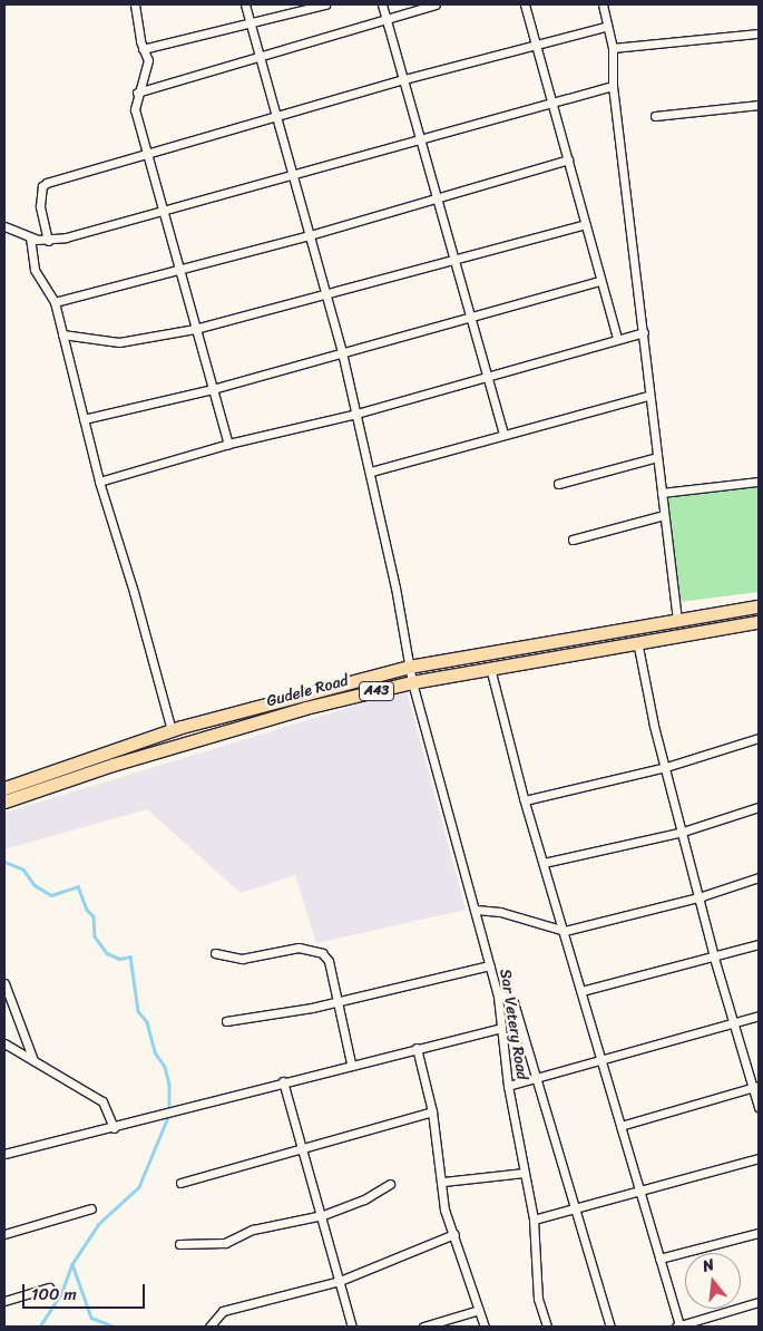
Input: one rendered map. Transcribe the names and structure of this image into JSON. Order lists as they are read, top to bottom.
{
  "streets": {
    "highway": ["Gudele Road", "A43"],
    "street": ["Sar Vetery Road"]
  },
  "crossings": [
    ["Gudele Road", "Sar Vetery Road"]
  ],
  "scale_bar": "100 m",
  "north": "top"
}
